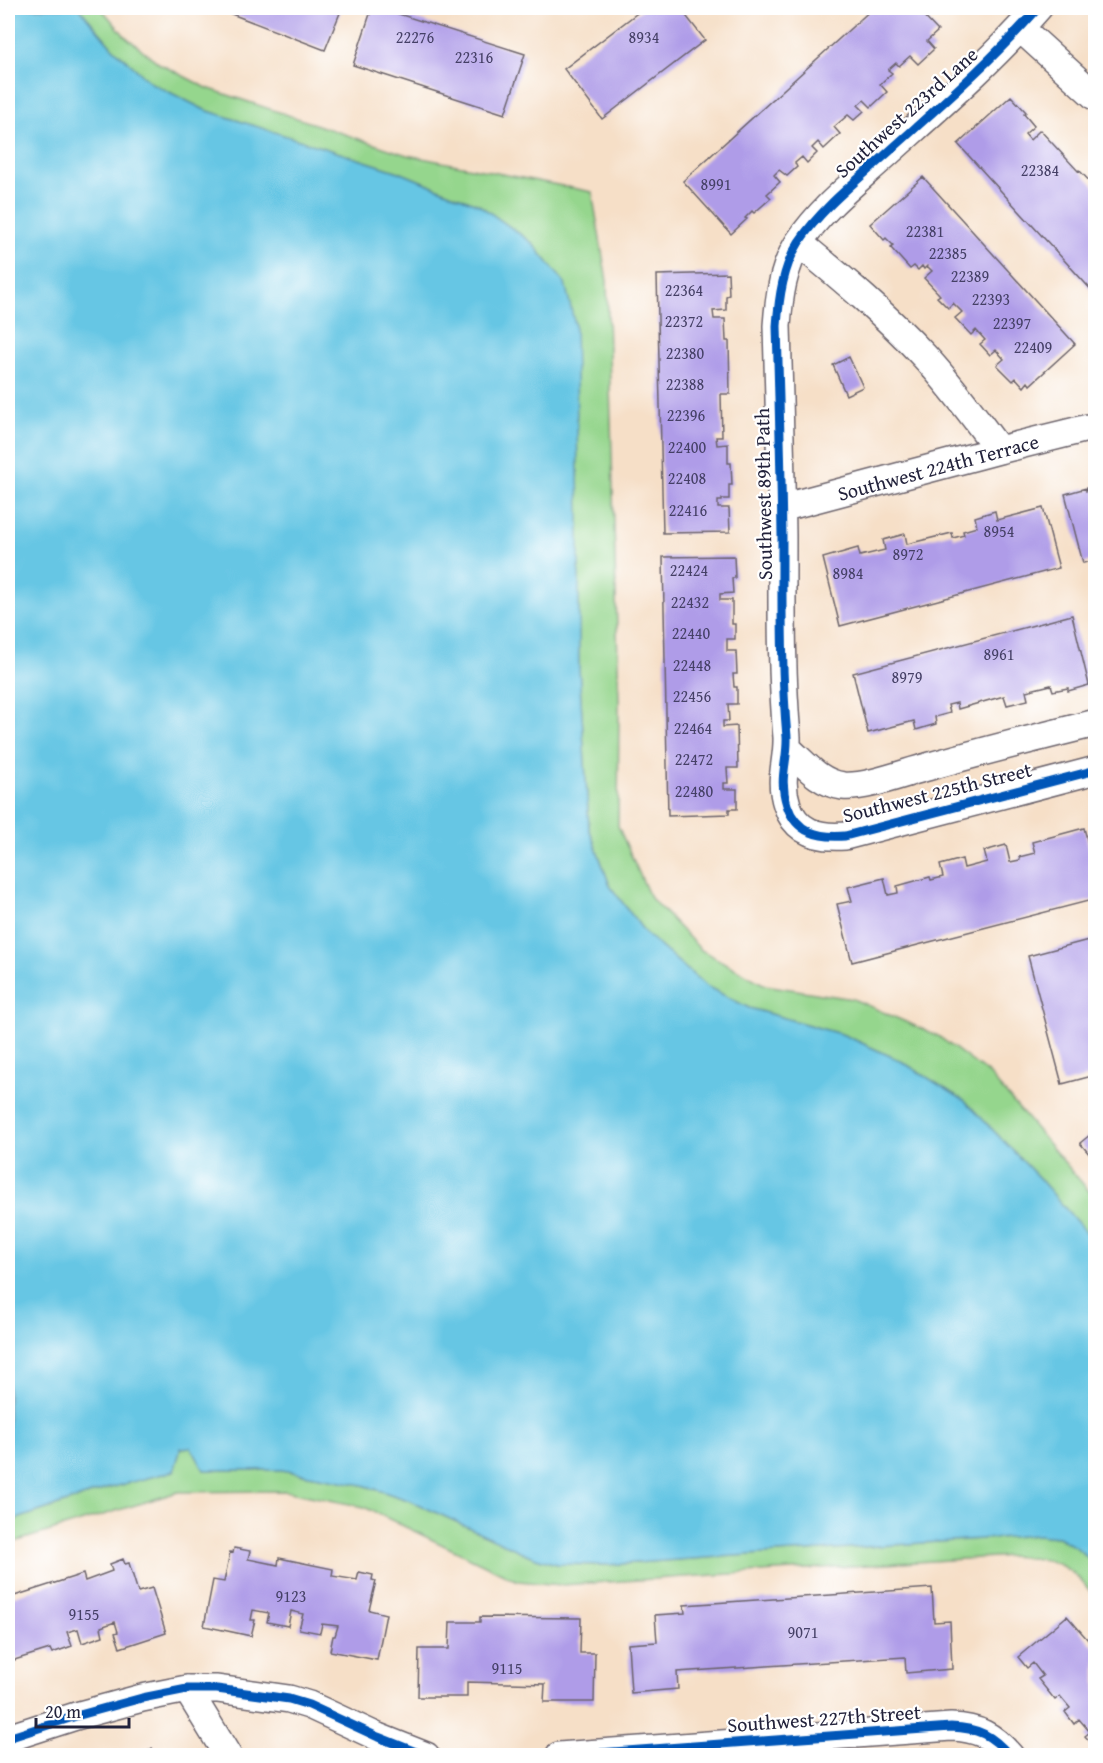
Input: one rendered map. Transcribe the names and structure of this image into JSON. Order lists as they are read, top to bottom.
{
  "streets": {
    "street": [
      "Southwest 223rd Lane",
      "Southwest 224th Terrace",
      "Southwest 89th Path",
      "Southwest 225th Street",
      "Southwest 227th Street"
    ]
  },
  "crossings": [
    ["Southwest 223rd Lane", "Southwest 89th Path"],
    ["Southwest 224th Terrace", "Southwest 89th Path"],
    ["Southwest 89th Path", "Southwest 225th Street"]
  ],
  "house_numbers": [
    "22276",
    "8934",
    "22316",
    "22384",
    "8991",
    "22381",
    "22385",
    "22389",
    "22364",
    "22393",
    "22372",
    "22397",
    "22409",
    "22380",
    "22388",
    "22396",
    "22400",
    "22408",
    "22416",
    "8954",
    "8972",
    "22424",
    "8984",
    "22432",
    "22440",
    "8961",
    "22448",
    "8979",
    "22456",
    "22464",
    "22472",
    "22480",
    "9123",
    "9155",
    "9071",
    "9115"
  ],
  "scale_bar": "20 m"
}
